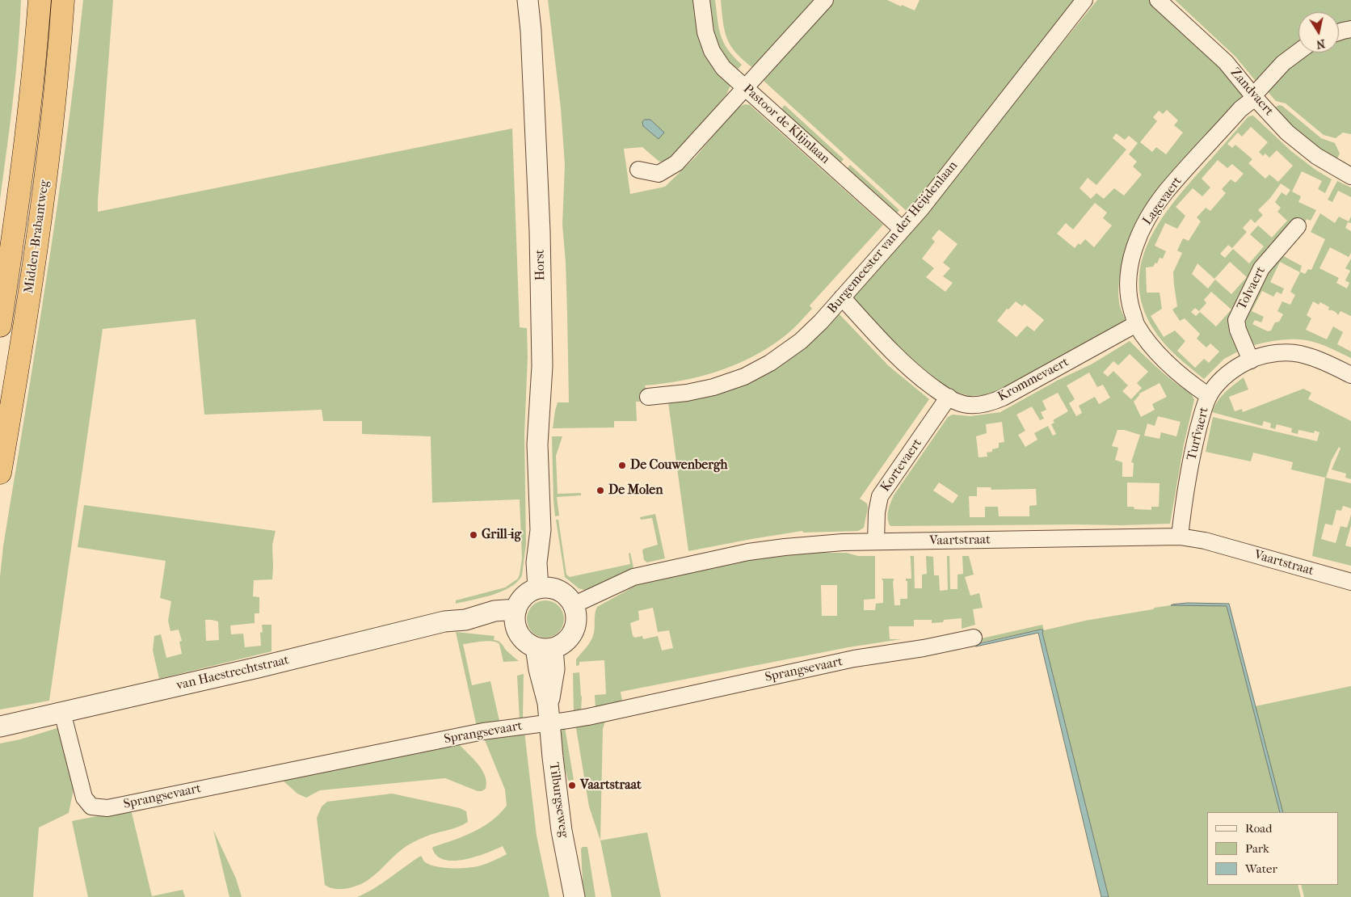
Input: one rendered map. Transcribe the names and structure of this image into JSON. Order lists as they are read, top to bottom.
{
  "streets": {
    "highway": ["Midden-Brabantweg"],
    "street": [
      "Zandvaert",
      "Pastoor de Klijnlaan",
      "Lagevaert",
      "Burgemeester van der Heijdenlaan",
      "Horst",
      "Tolvaert",
      "Krommevaert",
      "Turfvaert",
      "Kortevaert",
      "Vaartstraat",
      "Sprangsevaart",
      "van Haestrechtstraat",
      "Tilburgseweg"
    ]
  },
  "crossings": [
    ["Zandvaert", "Lagevaert"],
    ["Pastoor de Klijnlaan", "Burgemeester van der Heijdenlaan"],
    ["Lagevaert", "Krommevaert"],
    ["Lagevaert", "Turfvaert"],
    ["Burgemeester van der Heijdenlaan", "Krommevaert"],
    ["Horst", "Vaartstraat"],
    ["Horst", "van Haestrechtstraat"],
    ["Horst", "Tilburgseweg"],
    ["Tolvaert", "Turfvaert"],
    ["Krommevaert", "Kortevaert"],
    ["Turfvaert", "Vaartstraat"],
    ["Kortevaert", "Vaartstraat"],
    ["Vaartstraat", "van Haestrechtstraat"],
    ["Vaartstraat", "Tilburgseweg"],
    ["Sprangsevaart", "van Haestrechtstraat"],
    ["Sprangsevaart", "Tilburgseweg"],
    ["van Haestrechtstraat", "Tilburgseweg"]
  ],
  "places": [
    "De Couwenbergh",
    "De Molen",
    "Grill-ig",
    "Vaartstraat"
  ],
  "legend": ["Road", "Park", "Water"],
  "north": "bottom"
}
